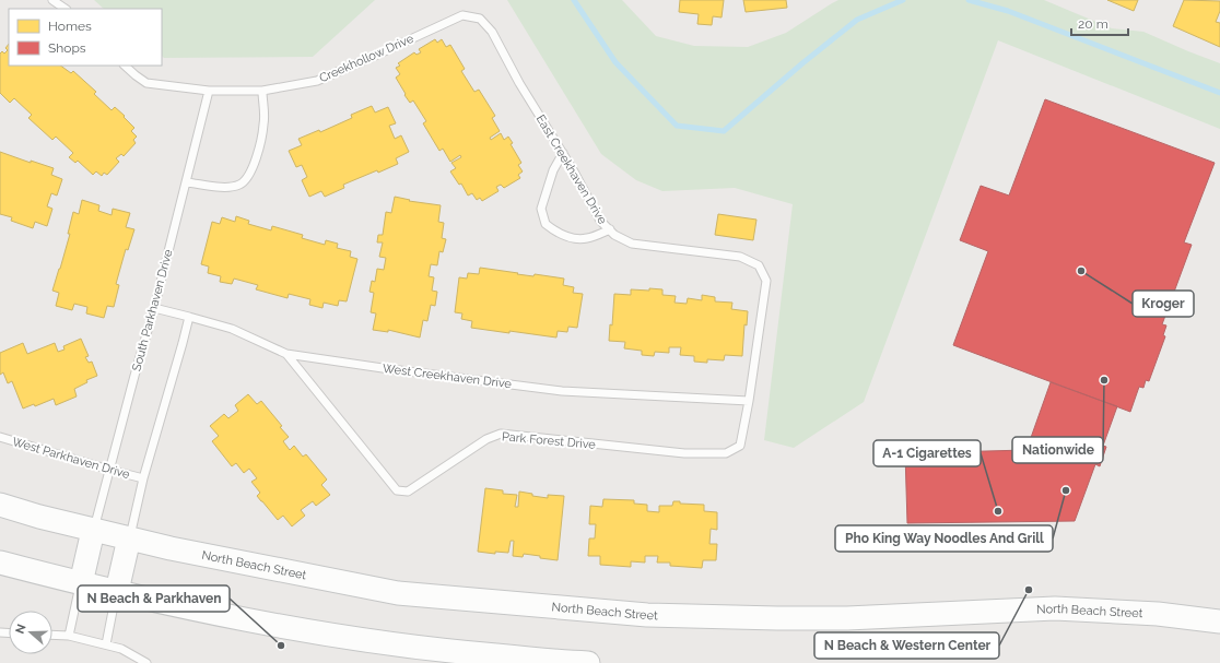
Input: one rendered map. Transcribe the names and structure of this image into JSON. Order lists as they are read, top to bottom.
{
  "streets": {
    "main road": ["North Beach Street"],
    "lane": [
      "Creekhollow Drive",
      "East Creekhaven Drive",
      "South Parkhaven Drive",
      "West Creekhaven Drive",
      "Park Forest Drive",
      "West Parkhaven Drive"
    ]
  },
  "crossings": [
    ["Creekhollow Drive", "East Creekhaven Drive"],
    ["Creekhollow Drive", "South Parkhaven Drive"],
    ["East Creekhaven Drive", "West Creekhaven Drive"],
    ["East Creekhaven Drive", "Park Forest Drive"],
    ["South Parkhaven Drive", "West Creekhaven Drive"],
    ["South Parkhaven Drive", "West Parkhaven Drive"],
    ["South Parkhaven Drive", "North Beach Street"],
    ["West Creekhaven Drive", "Park Forest Drive"]
  ],
  "places": [
    "Kroger",
    "Nationwide",
    "Pho King Way Noodles And Grill",
    "A-1 Cigarettes",
    "N Beach & Western Center",
    "N Beach & Parkhaven"
  ],
  "legend": ["Homes", "Shops"],
  "scale_bar": "20 m",
  "north": "left"
}
